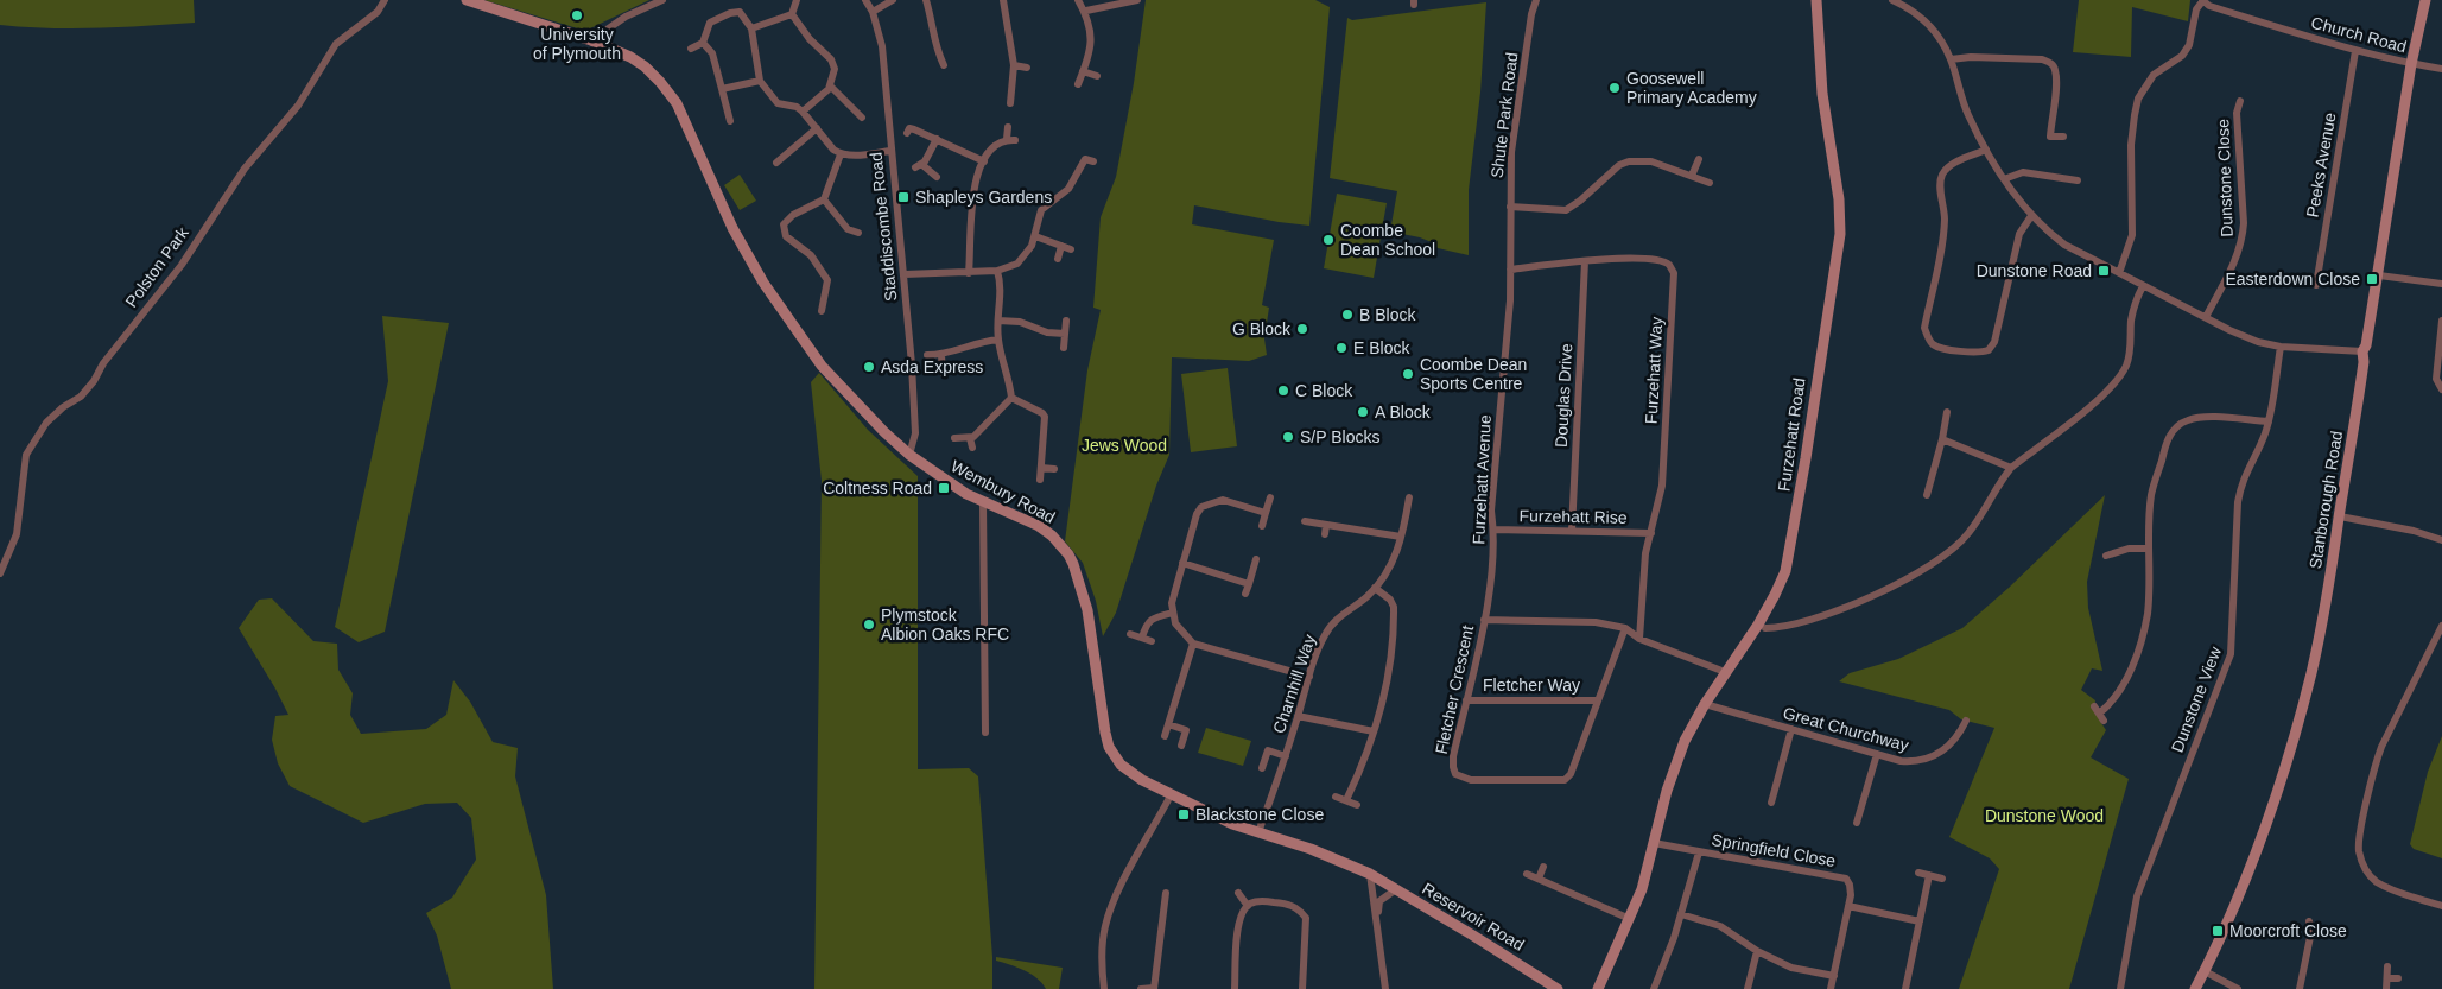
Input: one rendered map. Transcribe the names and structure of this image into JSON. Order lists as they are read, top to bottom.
{
  "streets": {
    "street": [
      "Church Road",
      "Shute Park Road",
      "Peeks Avenue",
      "Dunstone Close",
      "Staddiscombe Road",
      "Polston Park",
      "Furzehatt Way",
      "Douglas Drive",
      "Furzehatt Road",
      "Furzehatt Avenue",
      "Wembury Road",
      "Stanborough Road",
      "Furzehatt Rise",
      "Charnhill Way",
      "Fletcher Way",
      "Fletcher Crescent",
      "Dunstone View",
      "Great Churchway",
      "Springfield Close",
      "Reservoir Road"
    ]
  },
  "crossings": [
    ["Church Road", "Peeks Avenue"],
    ["Church Road", "Stanborough Road"],
    ["Shute Park Road", "Furzehatt Way"],
    ["Shute Park Road", "Furzehatt Avenue"],
    ["Staddiscombe Road", "Wembury Road"],
    ["Furzehatt Way", "Douglas Drive"],
    ["Furzehatt Way", "Furzehatt Avenue"],
    ["Furzehatt Way", "Furzehatt Rise"],
    ["Douglas Drive", "Furzehatt Rise"],
    ["Furzehatt Road", "Great Churchway"],
    ["Furzehatt Road", "Springfield Close"],
    ["Furzehatt Avenue", "Furzehatt Rise"],
    ["Furzehatt Avenue", "Fletcher Crescent"],
    ["Wembury Road", "Charnhill Way"],
    ["Wembury Road", "Reservoir Road"],
    ["Fletcher Way", "Fletcher Crescent"]
  ],
  "parks": ["Jews Wood", "Dunstone Wood"],
  "places": {
    "other": [
      "University of Plymouth",
      "Goosewell Primary Academy",
      "Coombe Dean School",
      "B Block",
      "G Block",
      "E Block",
      "Asda Express",
      "Coombe Dean Sports Centre",
      "C Block",
      "A Block",
      "S/P Blocks",
      "Plymstock Albion Oaks RFC"
    ],
    "transit": [
      "Shapleys Gardens",
      "Dunstone Road",
      "Easterdown Close",
      "Coltness Road",
      "Blackstone Close",
      "Moorcroft Close"
    ]
  }
}
